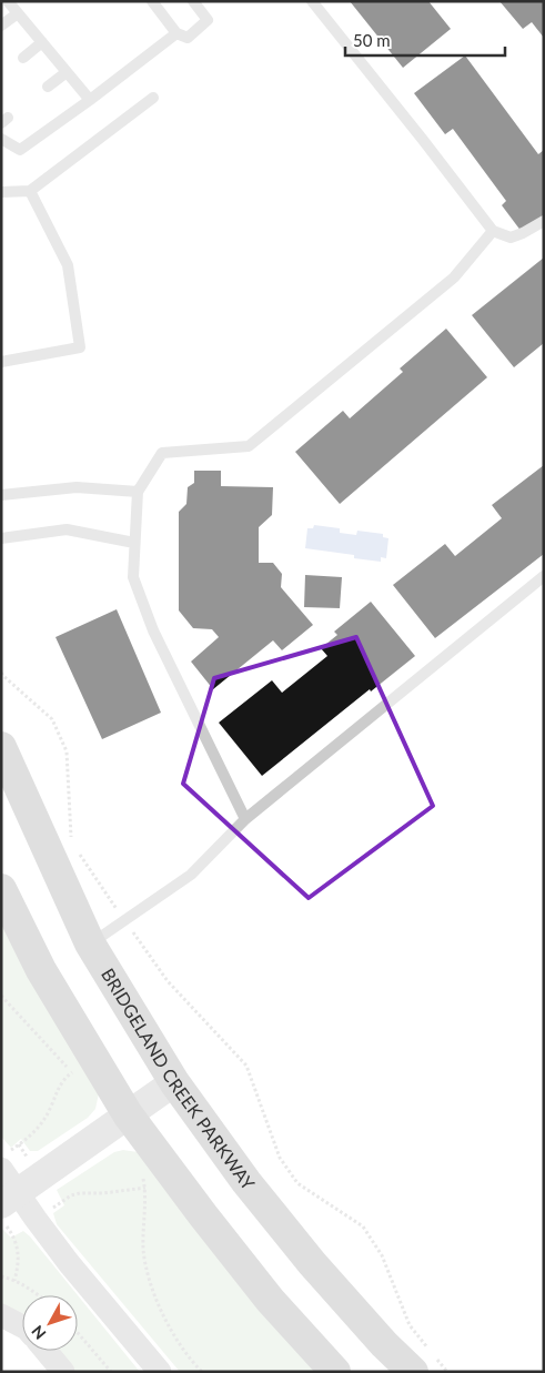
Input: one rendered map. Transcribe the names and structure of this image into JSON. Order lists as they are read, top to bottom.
{
  "streets": {
    "main road": ["BRIDGELAND CREEK PARKWAY"]
  },
  "scale_bar": "50 m",
  "north": "bottom left"
}
